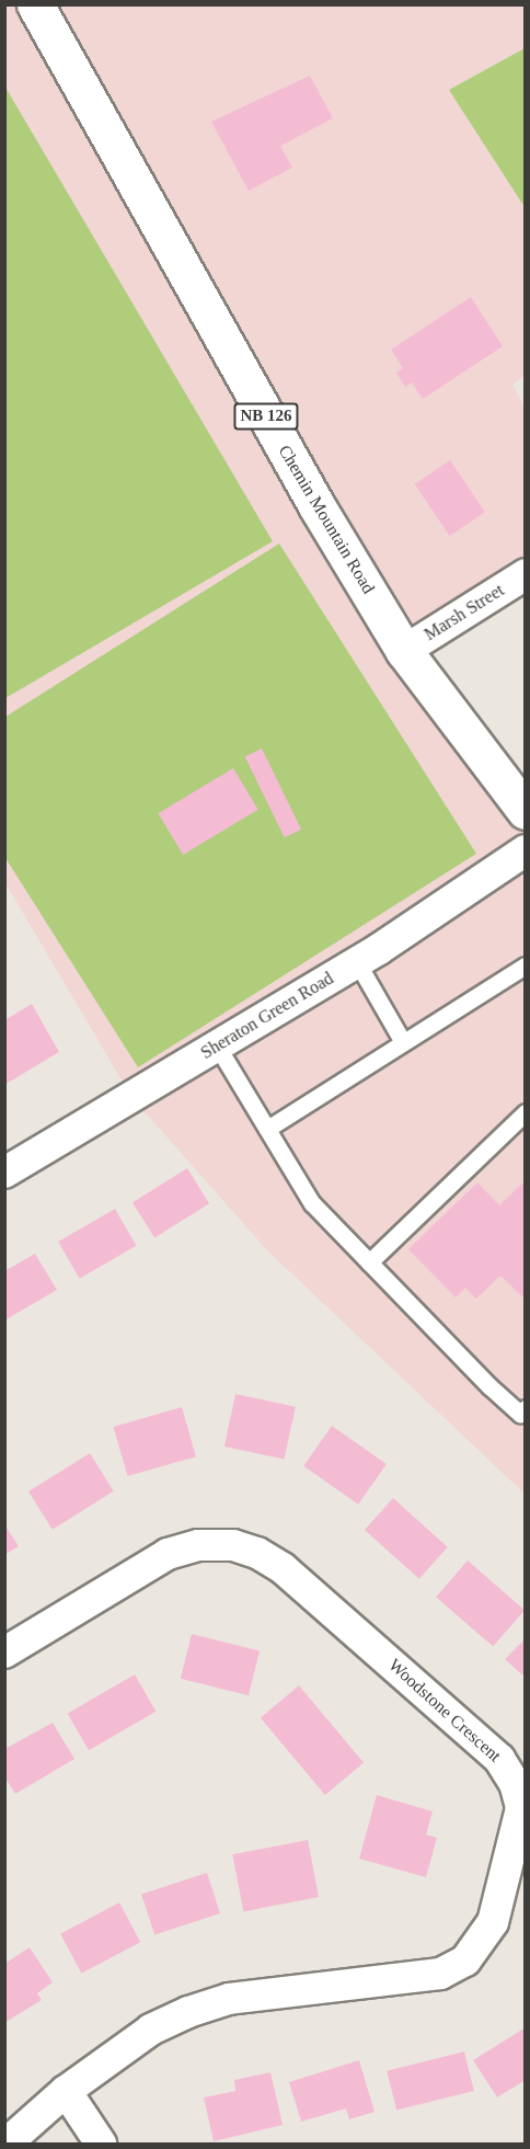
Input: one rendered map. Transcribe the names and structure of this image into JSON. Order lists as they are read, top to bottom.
{
  "streets": {
    "main road": ["NB 126", "Chemin Mountain Road"],
    "street": ["Marsh Street", "Sheraton Green Road", "Woodstone Crescent"]
  },
  "crossings": [
    ["Chemin Mountain Road", "Marsh Street"]
  ]
}
